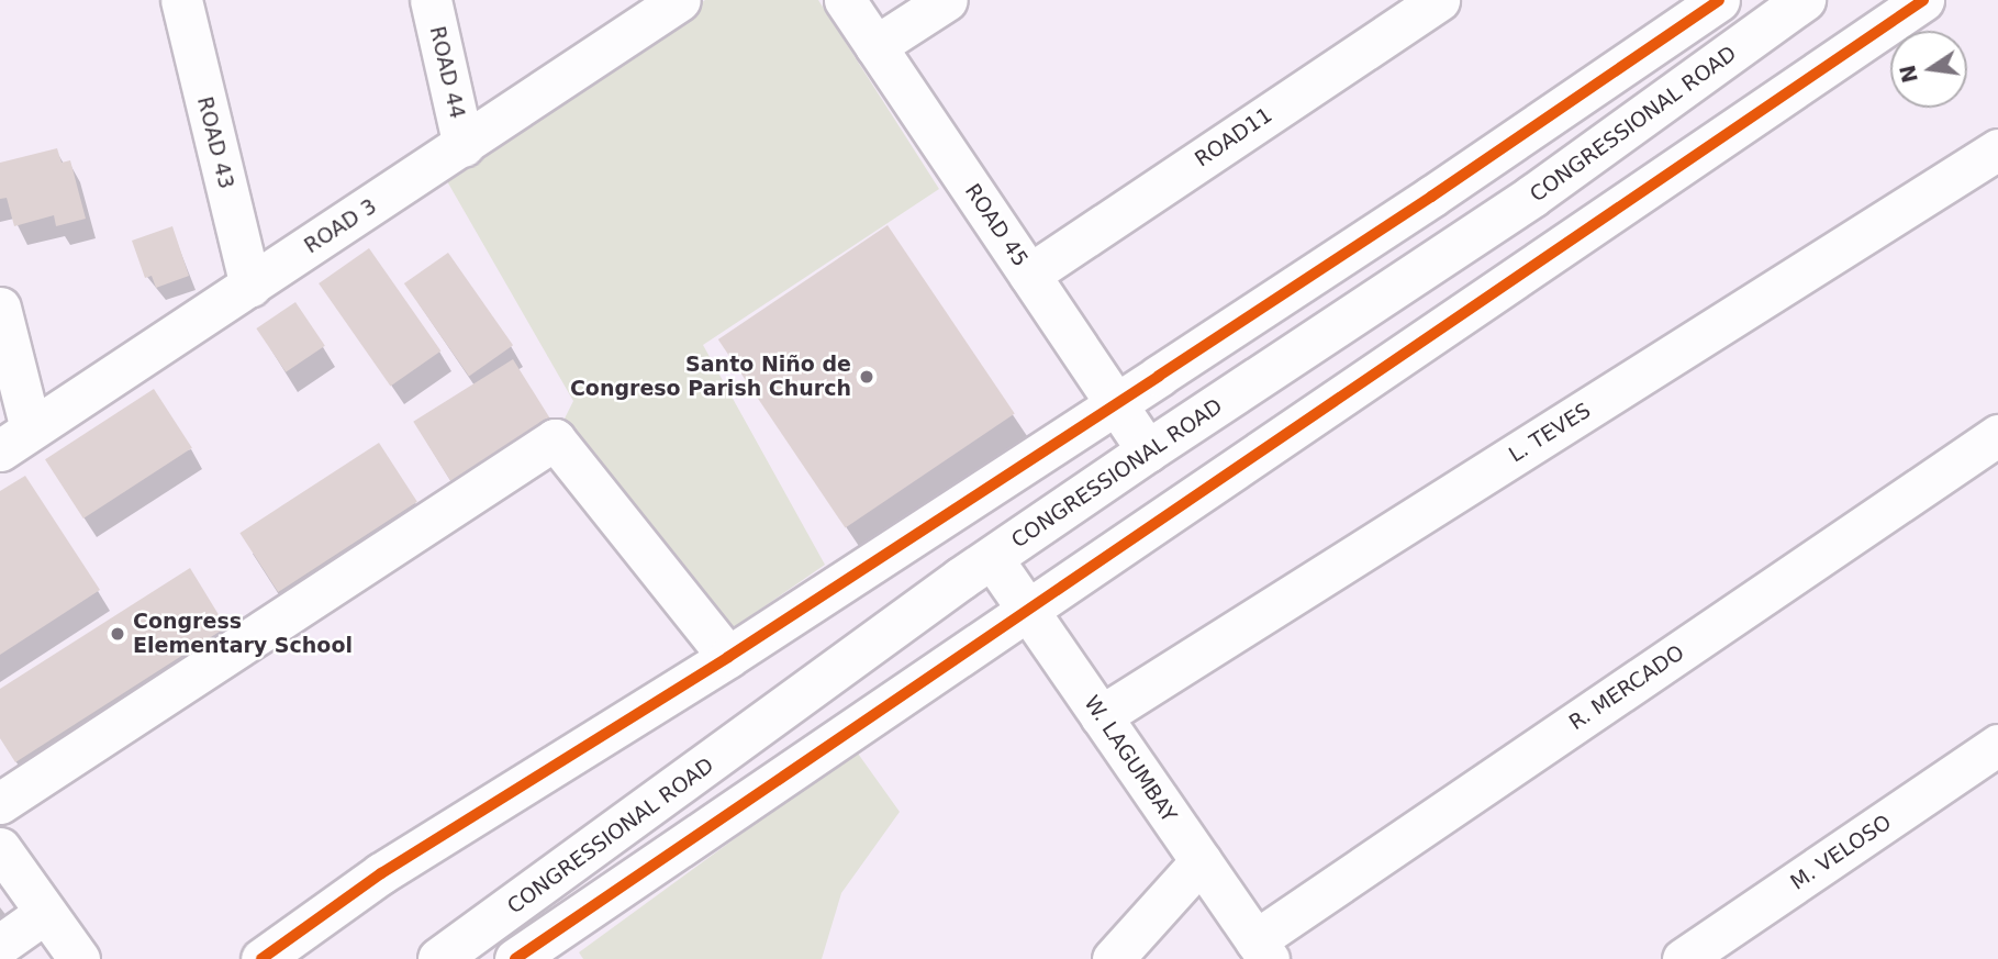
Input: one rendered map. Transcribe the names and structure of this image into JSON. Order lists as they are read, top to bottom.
{
  "streets": {
    "main road": ["CONGRESSIONAL ROAD"],
    "street": [
      "ROAD 44",
      "ROAD11",
      "ROAD 43",
      "ROAD 45",
      "ROAD 3",
      "L. TEVES",
      "R. MERCADO",
      "W. LAGUMBAY",
      "M. VELOSO"
    ]
  },
  "crossings": [
    ["ROAD 44", "ROAD 3"],
    ["CONGRESSIONAL ROAD", "ROAD 45"],
    ["CONGRESSIONAL ROAD", "W. LAGUMBAY"],
    ["ROAD11", "ROAD 45"],
    ["ROAD 43", "ROAD 3"],
    ["L. TEVES", "W. LAGUMBAY"],
    ["R. MERCADO", "W. LAGUMBAY"]
  ],
  "places": ["Santo Niño de Congreso Parish Church", "Congress Elementary School"],
  "north": "left"
}
